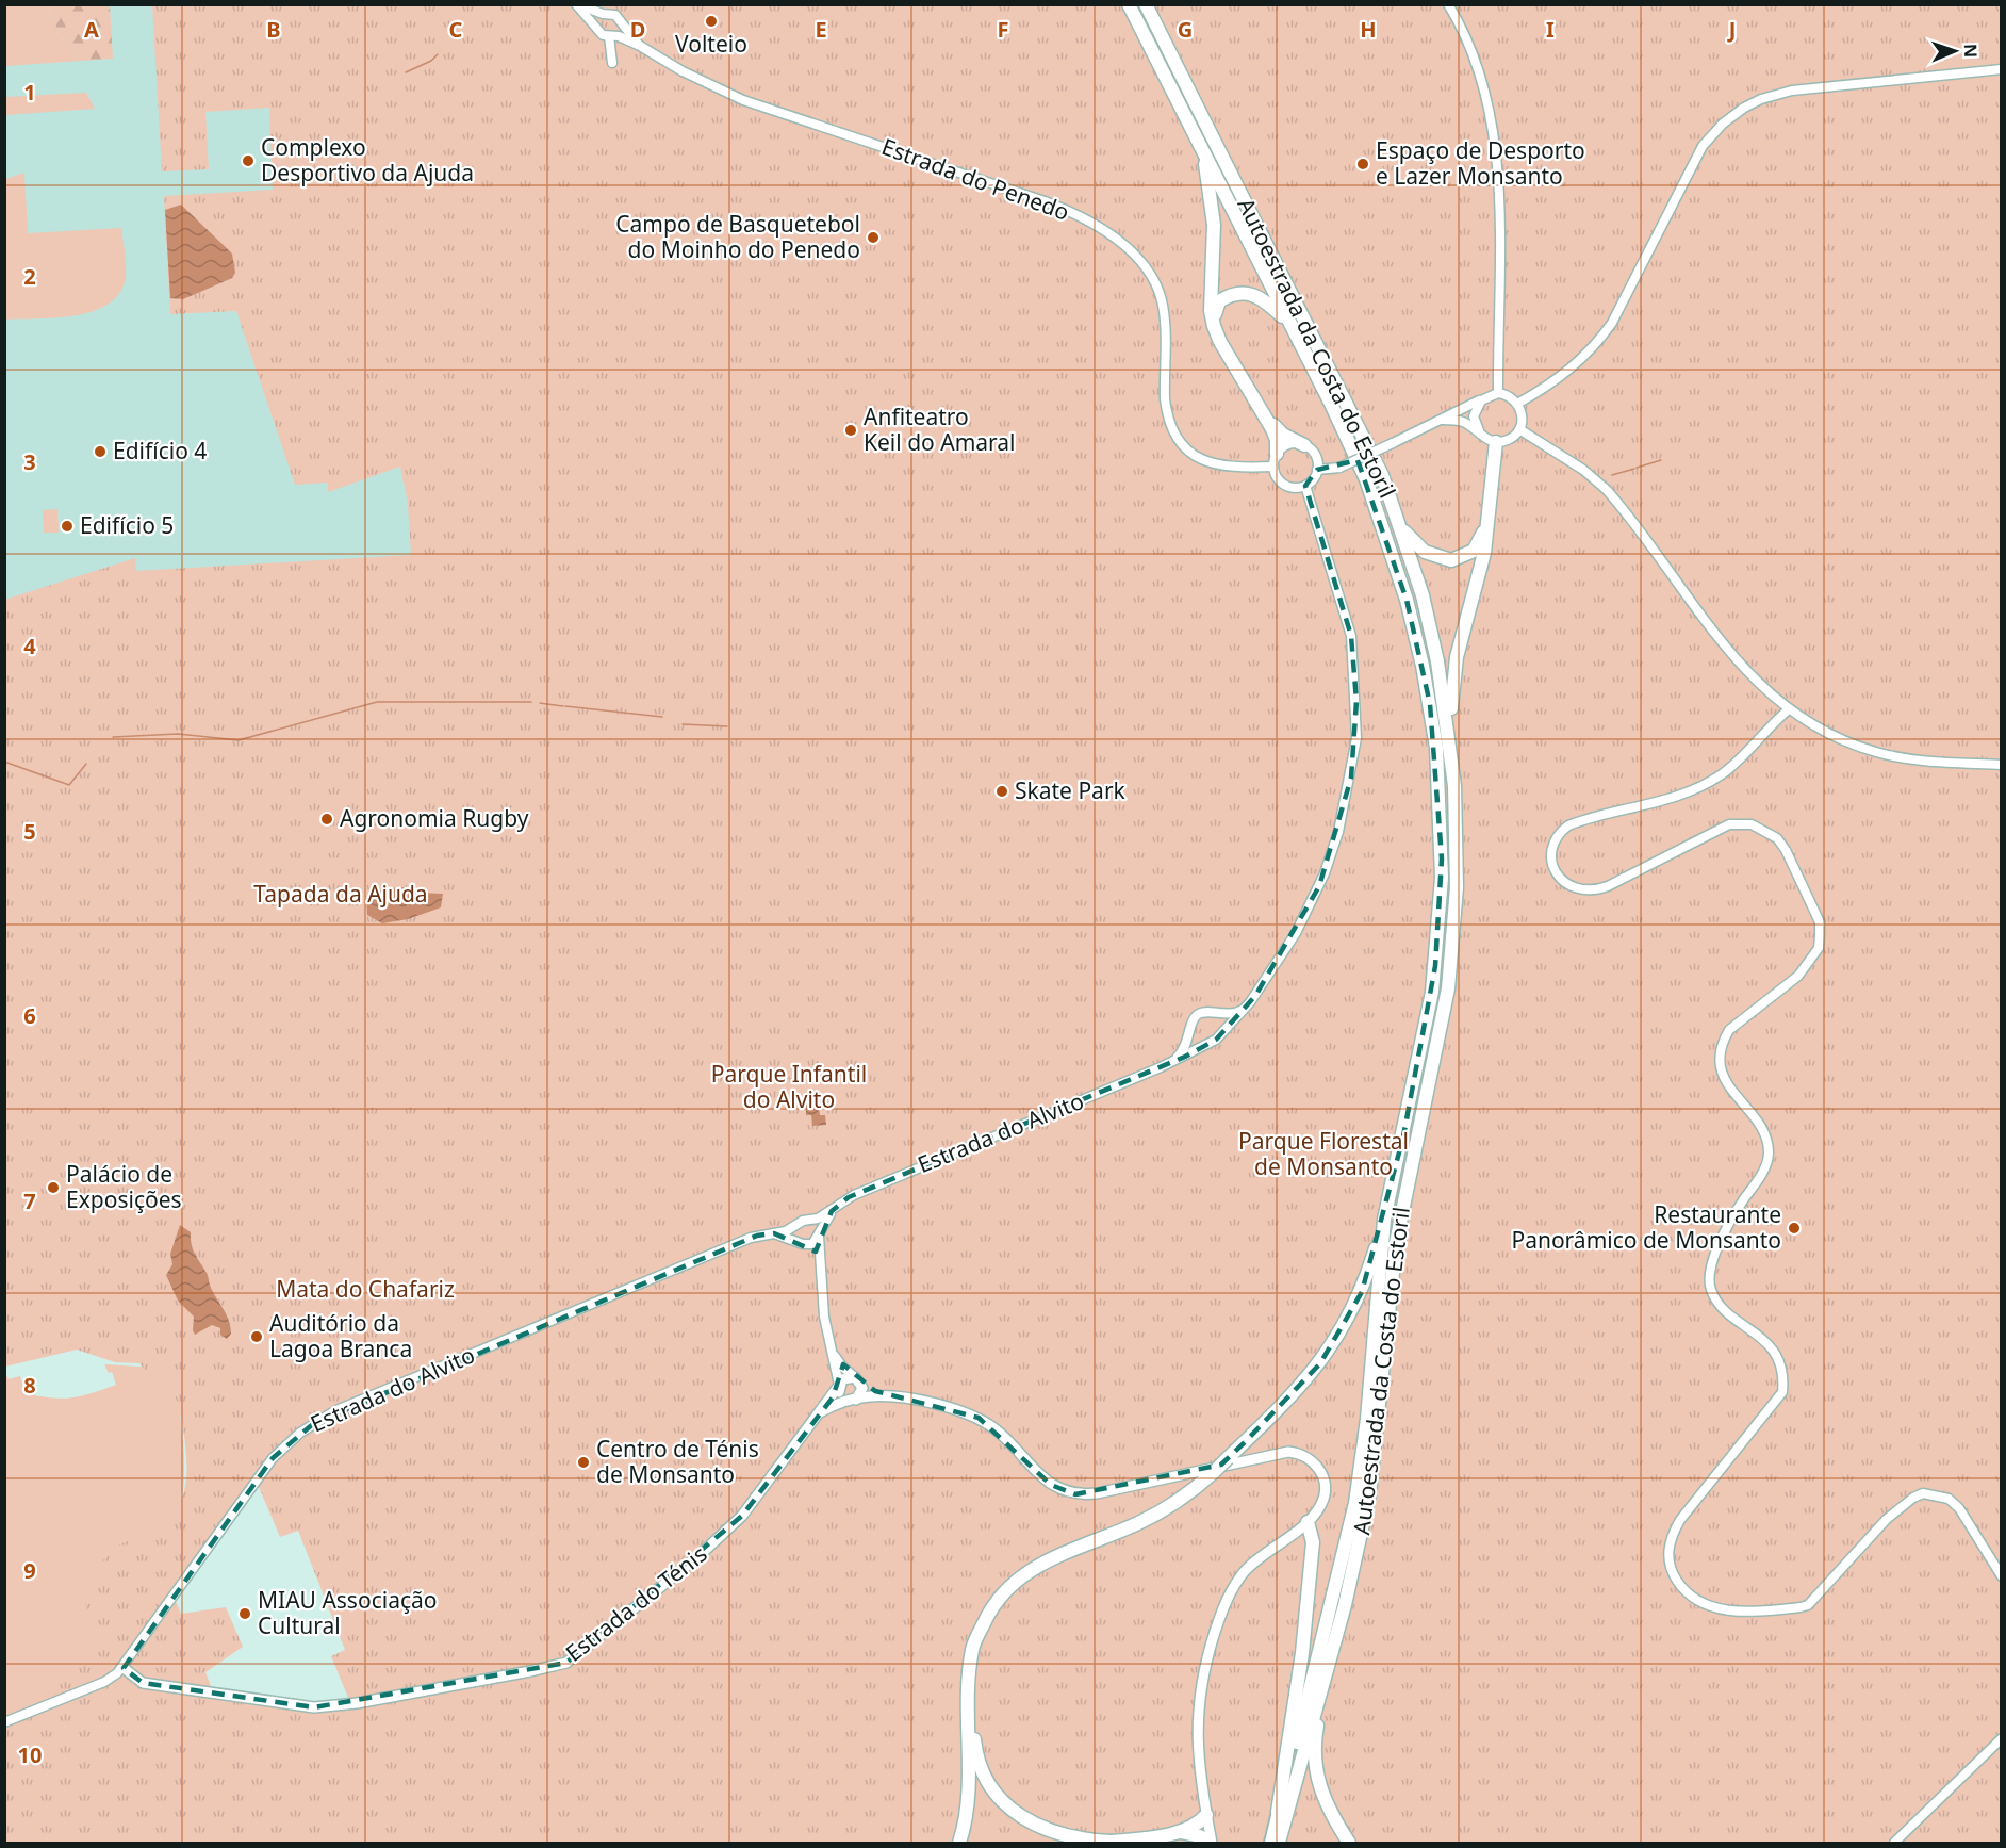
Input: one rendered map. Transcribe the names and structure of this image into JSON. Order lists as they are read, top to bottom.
{
  "streets": {
    "highway": ["Autoestrada da Costa do Estoril"],
    "main road": ["Estrada do Ténis"],
    "street": ["Estrada do Penedo", "Estrada do Alvito"]
  },
  "crossings": [
    ["Estrada do Penedo", "Estrada do Alvito"],
    ["Estrada do Alvito", "Estrada do Ténis"]
  ],
  "parks": [
    "Tapada da Ajuda",
    "Parque Infantil do Alvito",
    "Parque Florestal de Monsanto",
    "Mata do Chafariz"
  ],
  "places": [
    "Volteio",
    "Complexo Desportivo da Ajuda",
    "Espaço de Desporto e Lazer Monsanto",
    "Campo de Basquetebol do Moinho do Penedo",
    "Anfiteatro Keil do Amaral",
    "Edifício 4",
    "Edifício 5",
    "Skate Park",
    "Agronomia Rugby",
    "Palácio de Exposições",
    "Restaurante Panorâmico de Monsanto",
    "Auditório da Lagoa Branca",
    "Centro de Ténis de Monsanto",
    "MIAU Associação Cultural"
  ],
  "north": "right",
  "grid": {
    "columns": [
      "A",
      "B",
      "C",
      "D",
      "E",
      "F",
      "G",
      "H",
      "I",
      "J"
    ],
    "rows": [
      "1",
      "2",
      "3",
      "4",
      "5",
      "6",
      "7",
      "8",
      "9",
      "10"
    ]
  }
}
